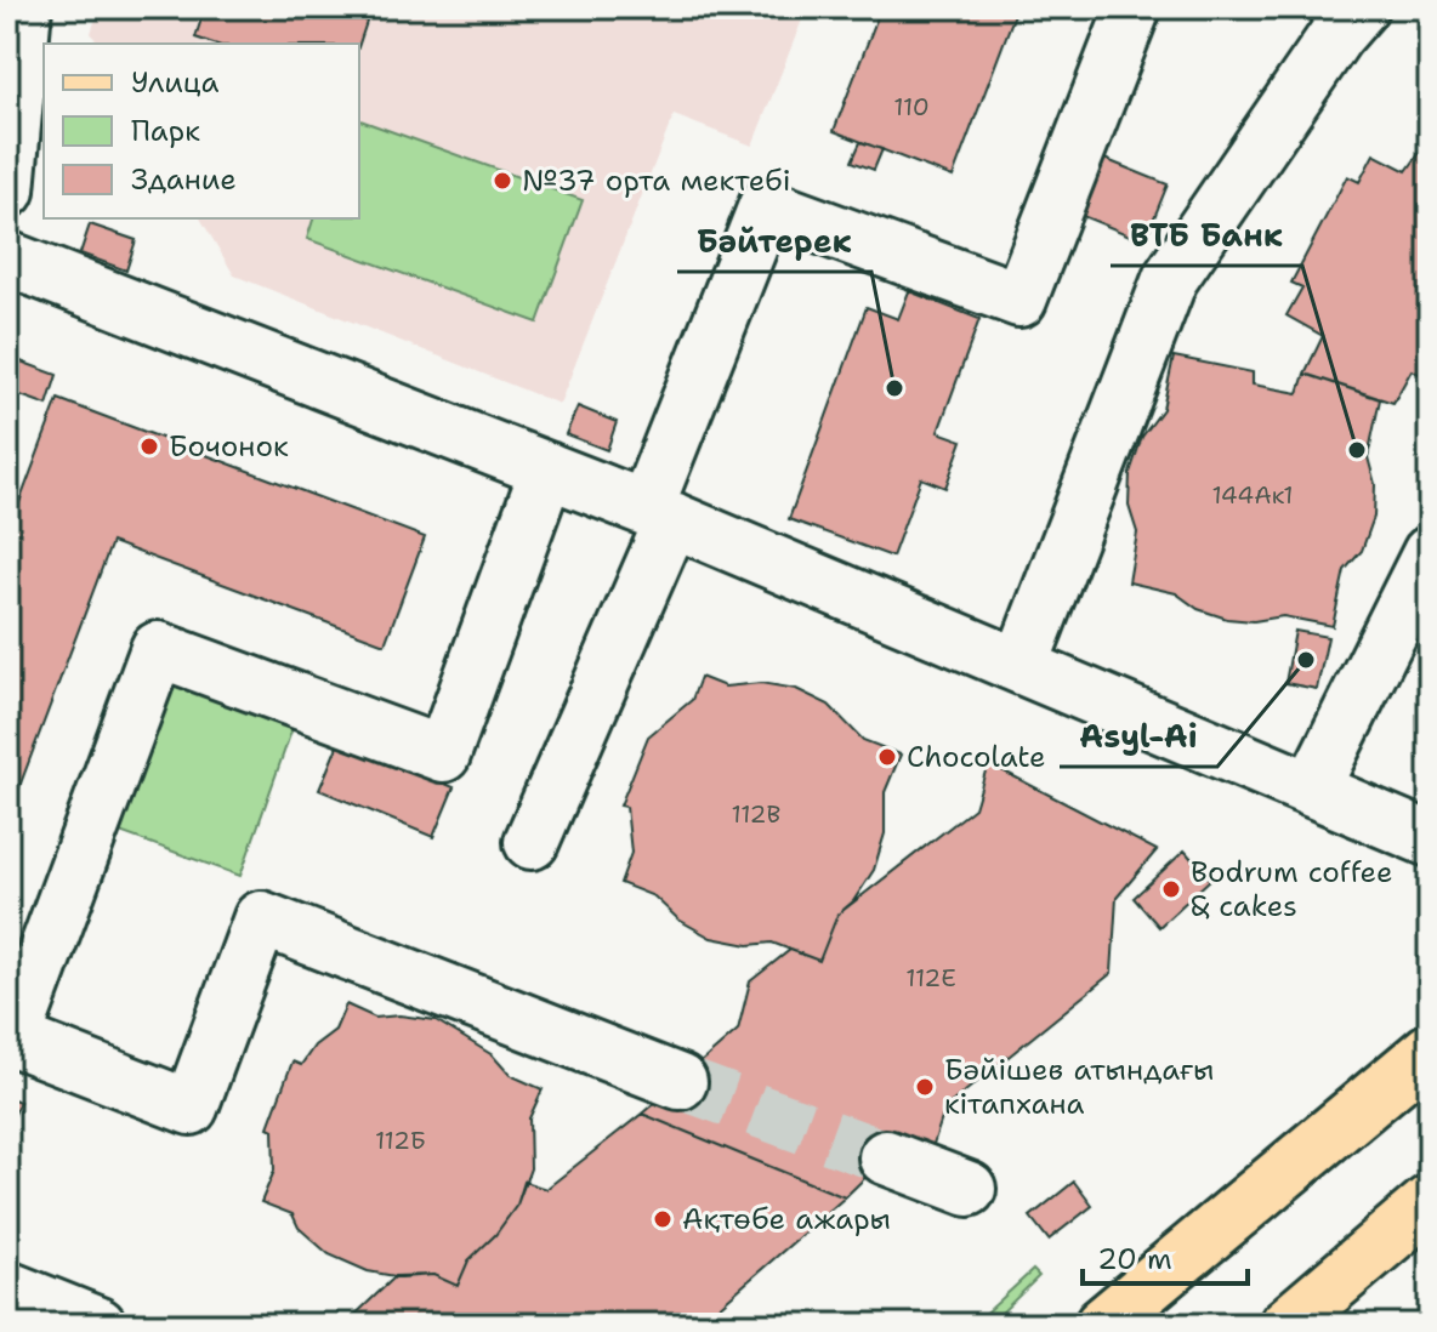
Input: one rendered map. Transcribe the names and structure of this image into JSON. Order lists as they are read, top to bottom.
{
  "places": [
    "№37 орта мектебі",
    "Бәйтерек",
    "Бочонок",
    "ВТБ Банк",
    "Asyl-Ai",
    "Chocolate",
    "Bodrum coffee & cakes",
    "Бәйішев атындағы кітапхана",
    "Ақтөбе ажары"
  ],
  "house_numbers": [
    "110",
    "144Ак1",
    "112В",
    "112Е",
    "112Б"
  ],
  "legend": ["Улица", "Парк", "Здание"],
  "scale_bar": "20 m"
}
